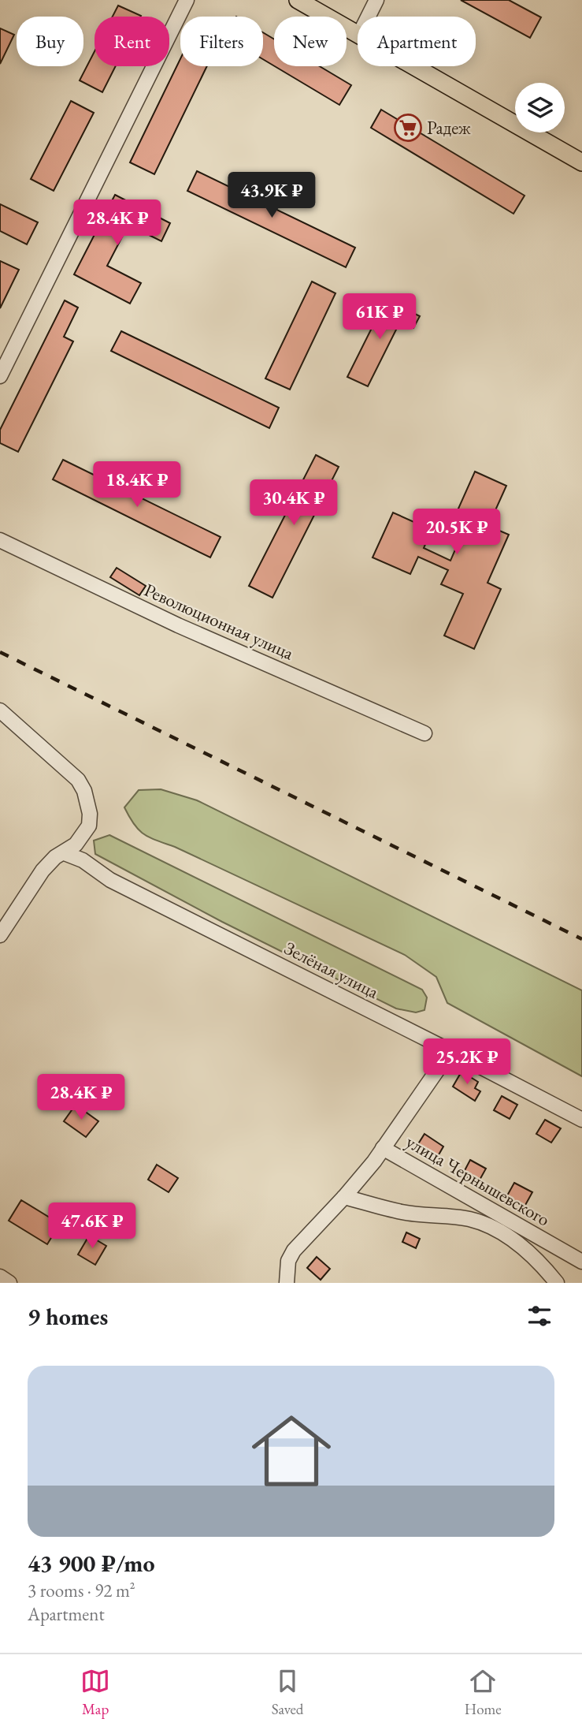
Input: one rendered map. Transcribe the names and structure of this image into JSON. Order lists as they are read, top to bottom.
{
  "streets": {
    "street": ["Революционная улица", "Зелёная улица", "улица Чернышевского"]
  },
  "places": {
    "supermarket": ["Радеж"]
  },
  "page": {
    "chip": [
      "Buy",
      "Rent",
      "Filters",
      "New",
      "Apartment"
    ],
    "price": [
      "43.9K ₽",
      "28.4K ₽",
      "61K ₽",
      "18.4K ₽",
      "30.4K ₽",
      "20.5K ₽",
      "25.2K ₽",
      "28.4K ₽",
      "47.6K ₽"
    ],
    "heading": "9 homes",
    "list": [
      {
        "name": "43 900 ₽/mo",
        "note": "3 rooms · 92 m² · Apartment"
      }
    ],
    "tabs": ["Map", "Saved", "Home"]
  }
}
